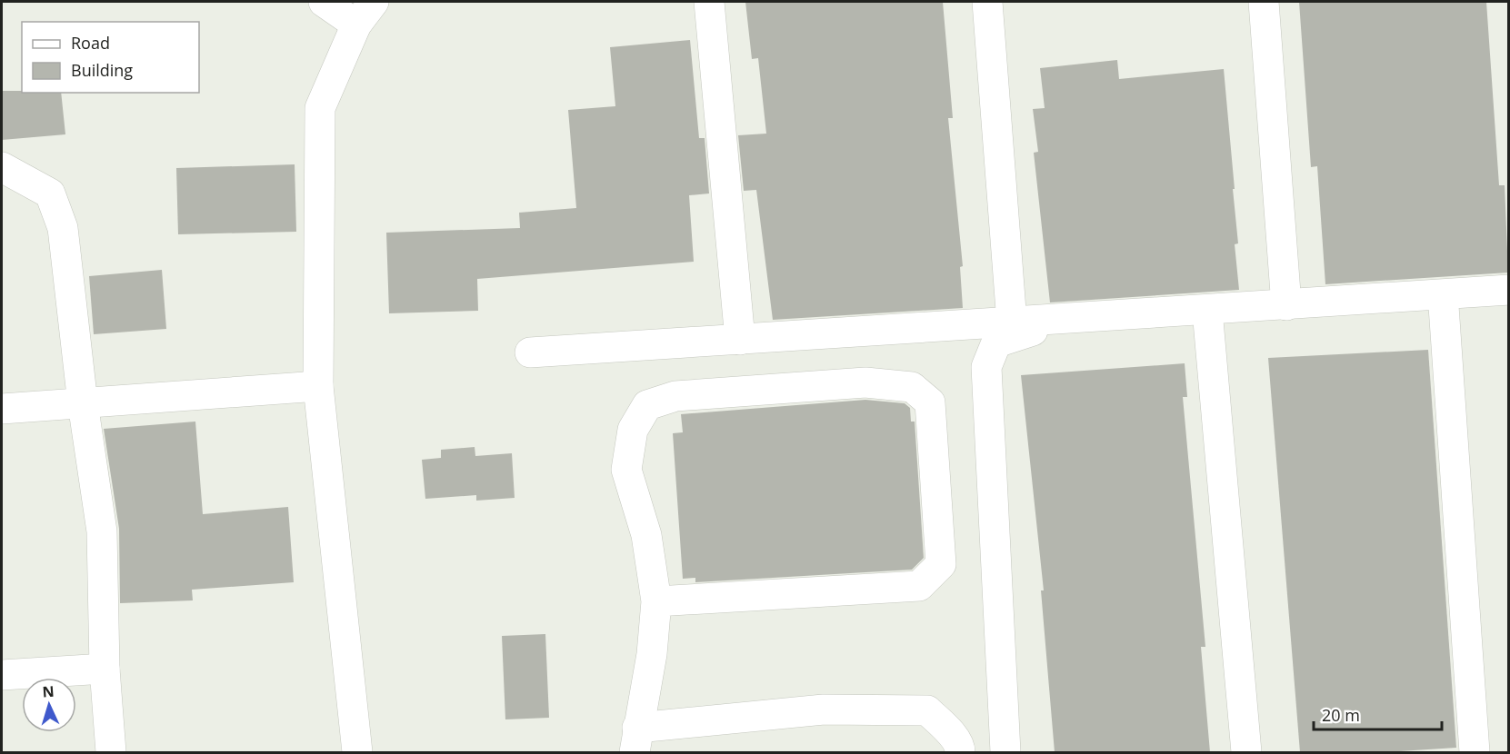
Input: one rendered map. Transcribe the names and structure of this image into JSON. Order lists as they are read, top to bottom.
{
  "legend": ["Road", "Building"],
  "scale_bar": "20 m",
  "north": "top"
}
